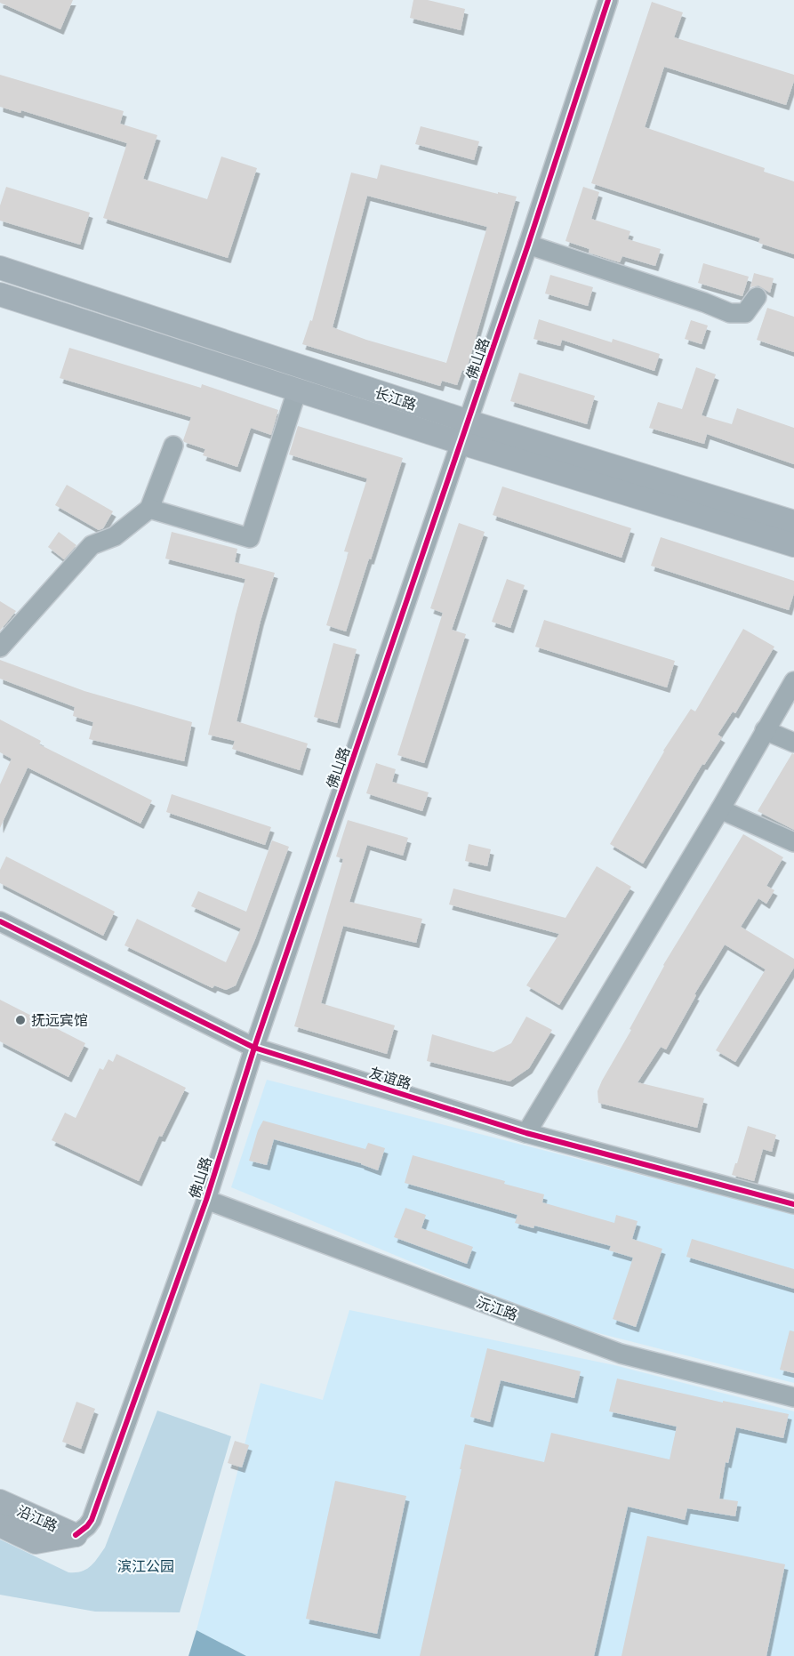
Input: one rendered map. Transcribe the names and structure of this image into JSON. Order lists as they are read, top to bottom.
{
  "streets": {
    "main road": ["长江路", "沿江路"],
    "street": ["佛山路", "友谊路", "沅江路"]
  },
  "crossings": [
    ["佛山路", "长江路"],
    ["佛山路", "友谊路"],
    ["佛山路", "沅江路"],
    ["佛山路", "沿江路"]
  ],
  "parks": ["滨江公园"],
  "places": ["抚远宾馆"]
}
